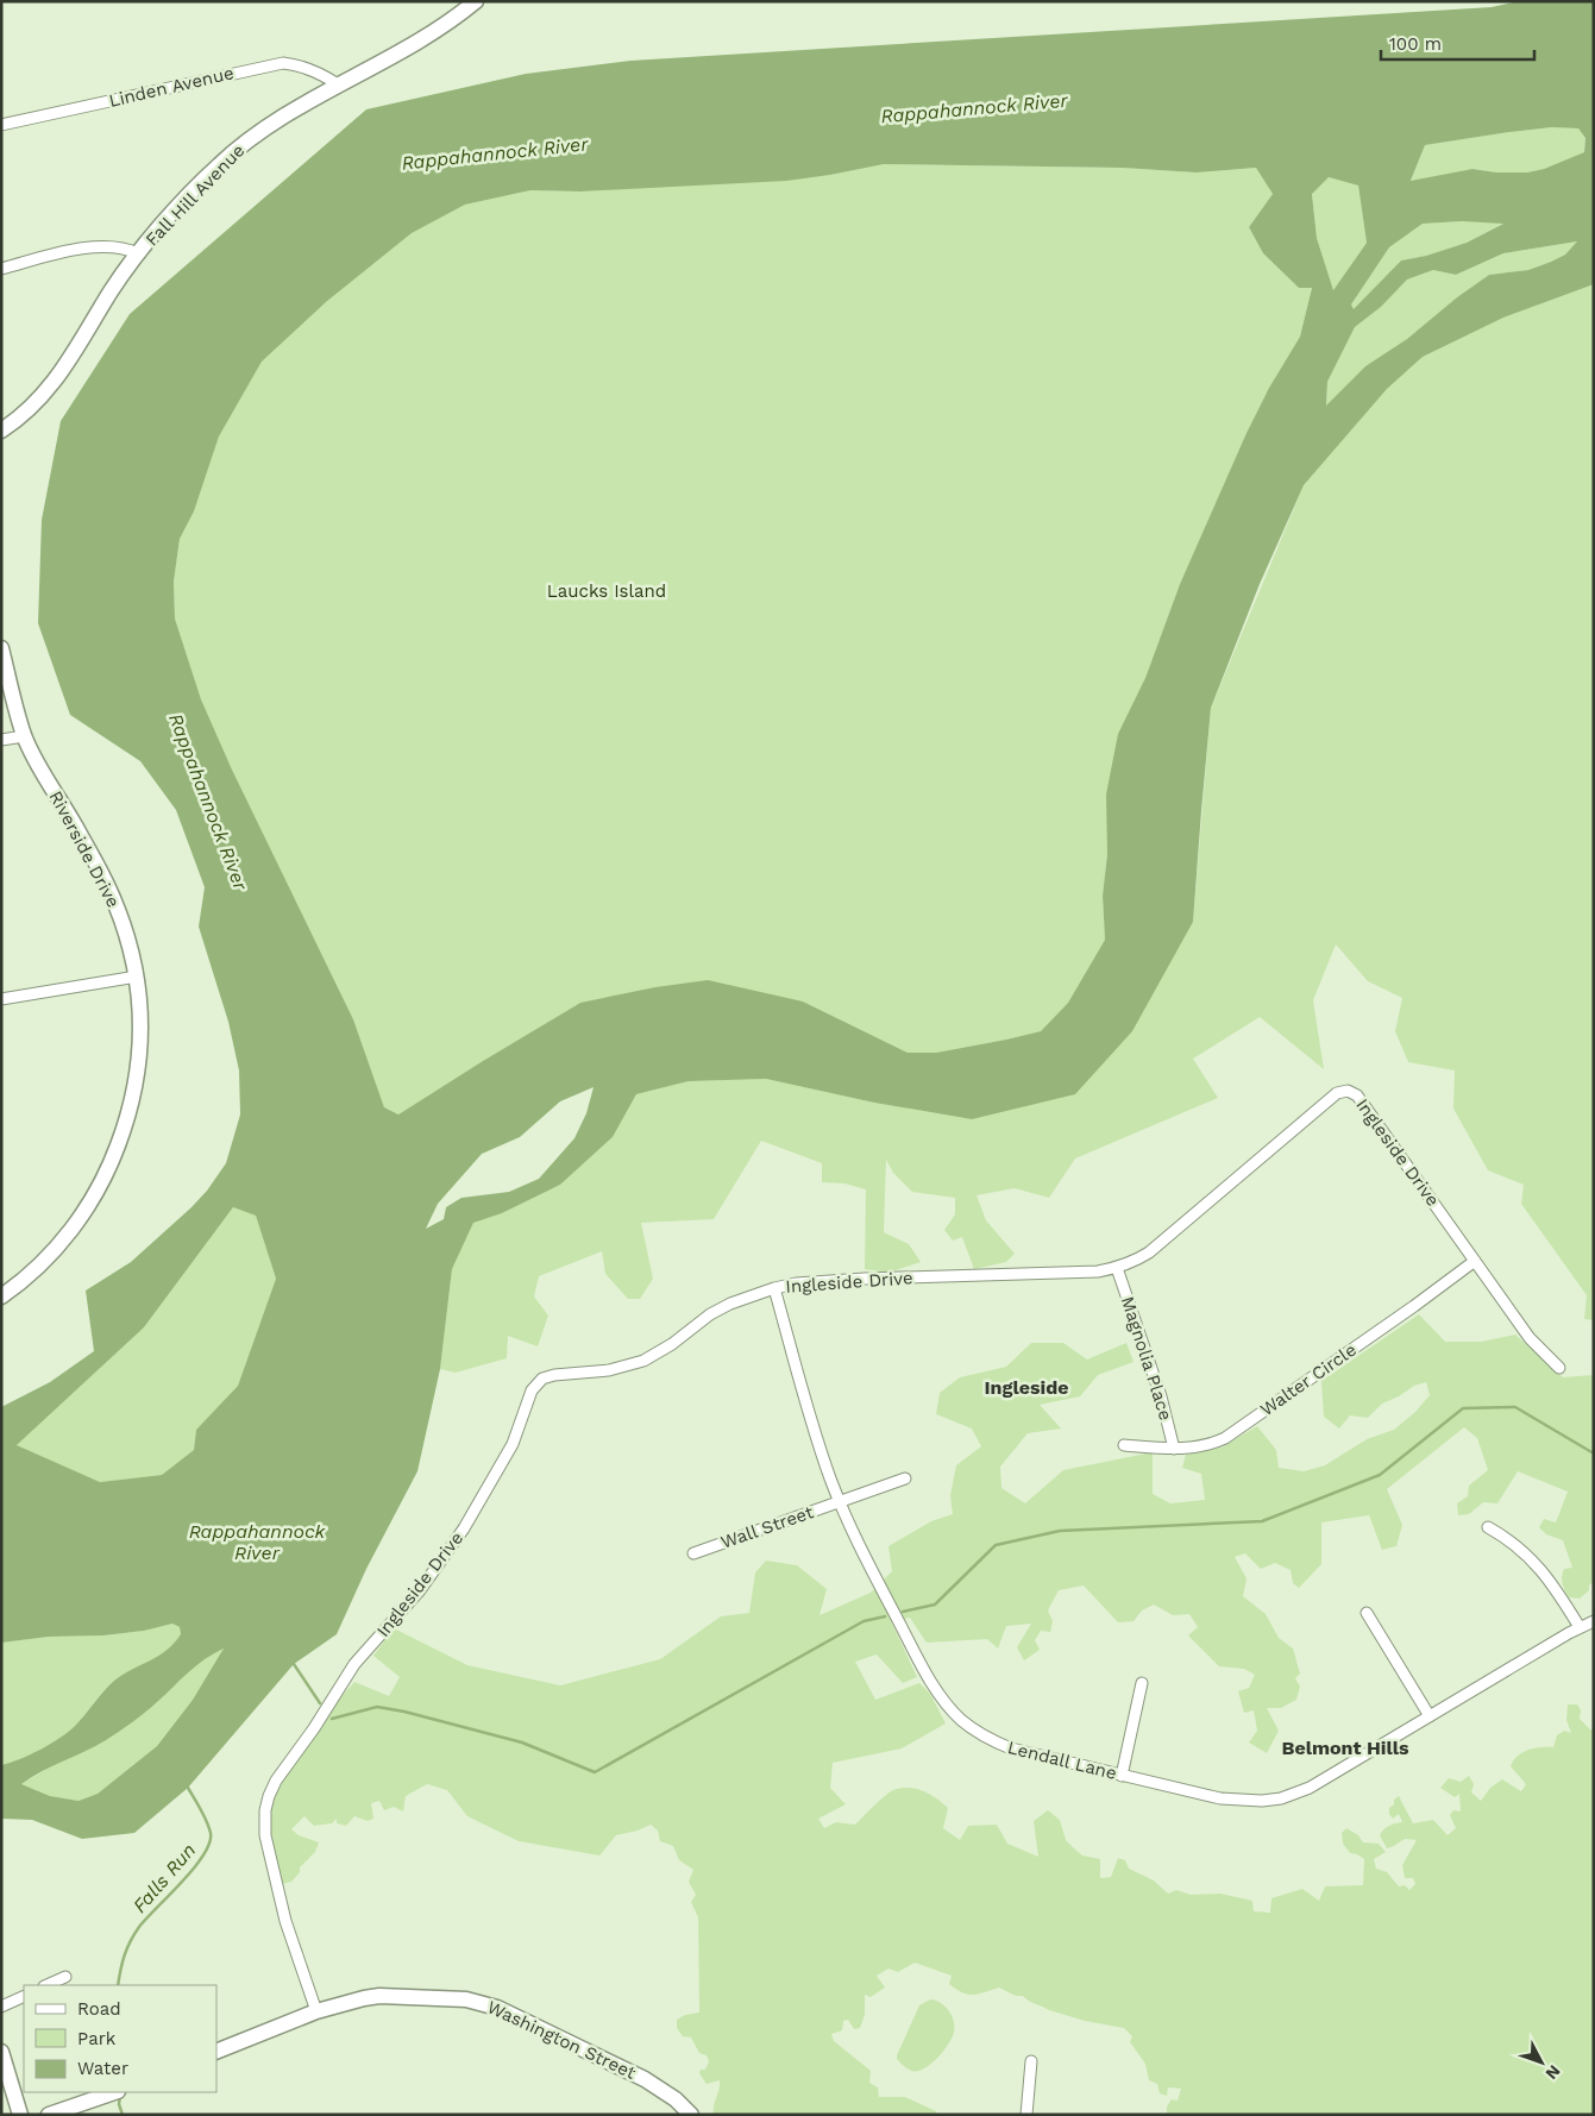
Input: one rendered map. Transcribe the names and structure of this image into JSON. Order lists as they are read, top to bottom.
{
  "streets": {
    "street": [
      "Linden Avenue",
      "Fall Hill Avenue",
      "Riverside Drive",
      "Ingleside Drive",
      "Magnolia Place",
      "Walter Circle",
      "Wall Street",
      "Lendall Lane",
      "Washington Street"
    ]
  },
  "crossings": [
    ["Linden Avenue", "Fall Hill Avenue"],
    ["Ingleside Drive", "Magnolia Place"],
    ["Ingleside Drive", "Walter Circle"],
    ["Ingleside Drive", "Lendall Lane"],
    ["Ingleside Drive", "Washington Street"],
    ["Magnolia Place", "Walter Circle"],
    ["Wall Street", "Lendall Lane"]
  ],
  "districts": ["Ingleside", "Belmont Hills"],
  "water": ["Rappahannock River", "Falls Run"],
  "parks": ["Laucks Island"],
  "legend": ["Road", "Park", "Water"],
  "scale_bar": "100 m",
  "north": "bottom right"
}
